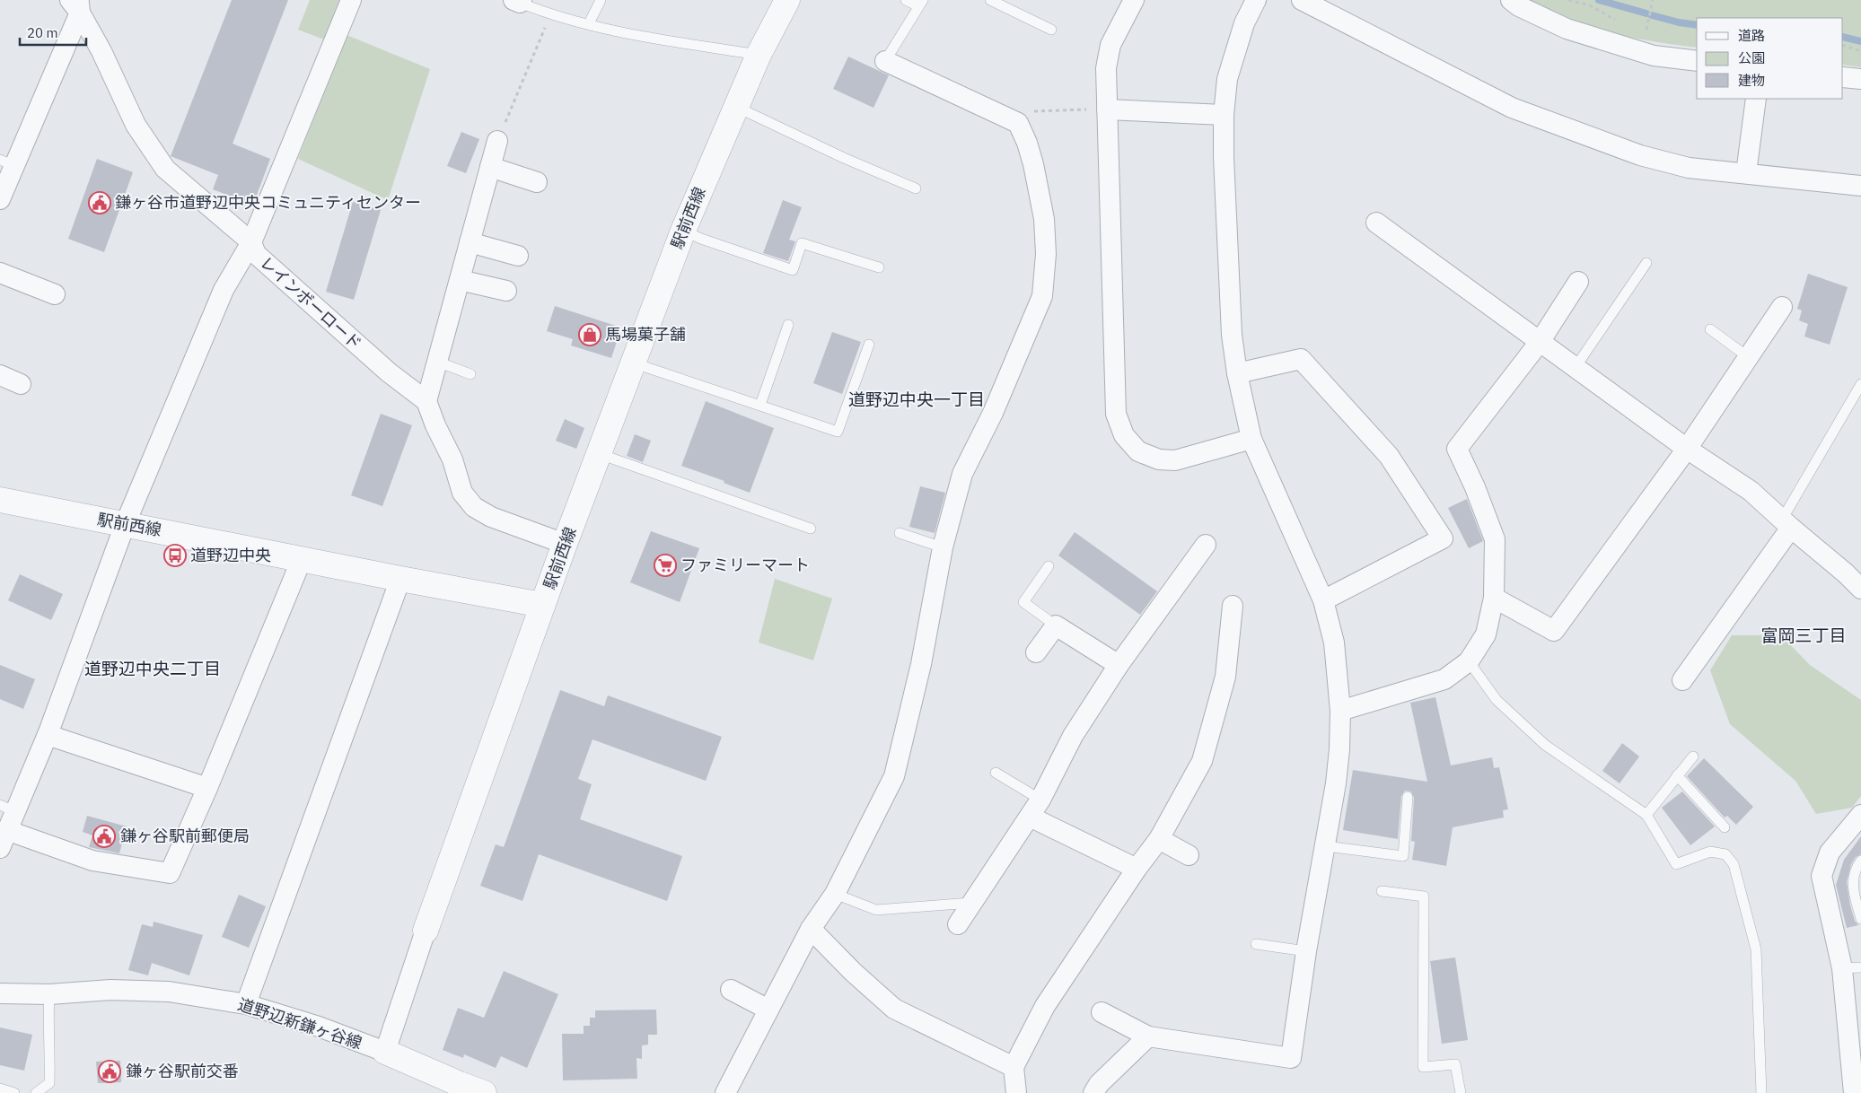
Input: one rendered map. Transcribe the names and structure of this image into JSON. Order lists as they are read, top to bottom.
{
  "streets": {
    "street": ["駅前西線", "レインボーロード", "道野辺新鎌ヶ谷線"]
  },
  "districts": ["道野辺中央一丁目", "富岡三丁目", "道野辺中央二丁目"],
  "places": {
    "public building": ["鎌ヶ谷市道野辺中央コミュニティセンター", "鎌ヶ谷駅前郵便局", "鎌ヶ谷駅前交番"],
    "shop": ["馬場菓子舗"],
    "bus stop": ["道野辺中央"],
    "supermarket": ["ファミリーマート"]
  },
  "legend": ["道路", "公園", "建物"],
  "scale_bar": "20 m"
}
